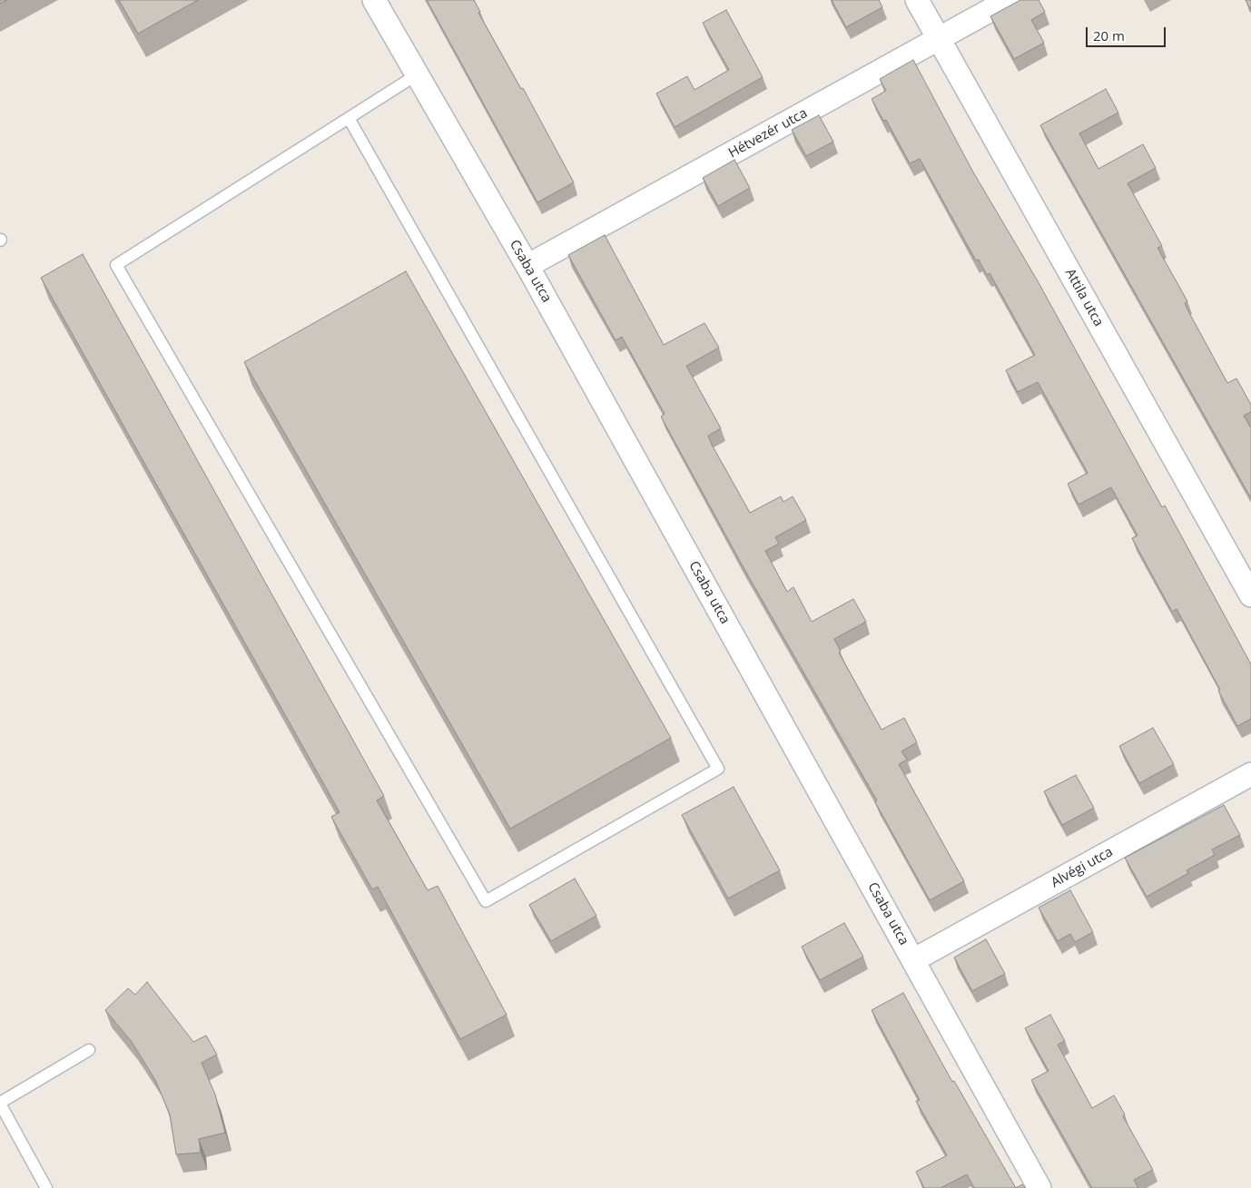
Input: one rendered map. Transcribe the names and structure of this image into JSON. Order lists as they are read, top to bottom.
{
  "streets": {
    "street": [
      "Hétvezér utca",
      "Csaba utca",
      "Attila utca",
      "Alvégi utca"
    ]
  },
  "crossings": [
    ["Hétvezér utca", "Csaba utca"],
    ["Hétvezér utca", "Attila utca"],
    ["Csaba utca", "Alvégi utca"]
  ],
  "scale_bar": "20 m"
}
